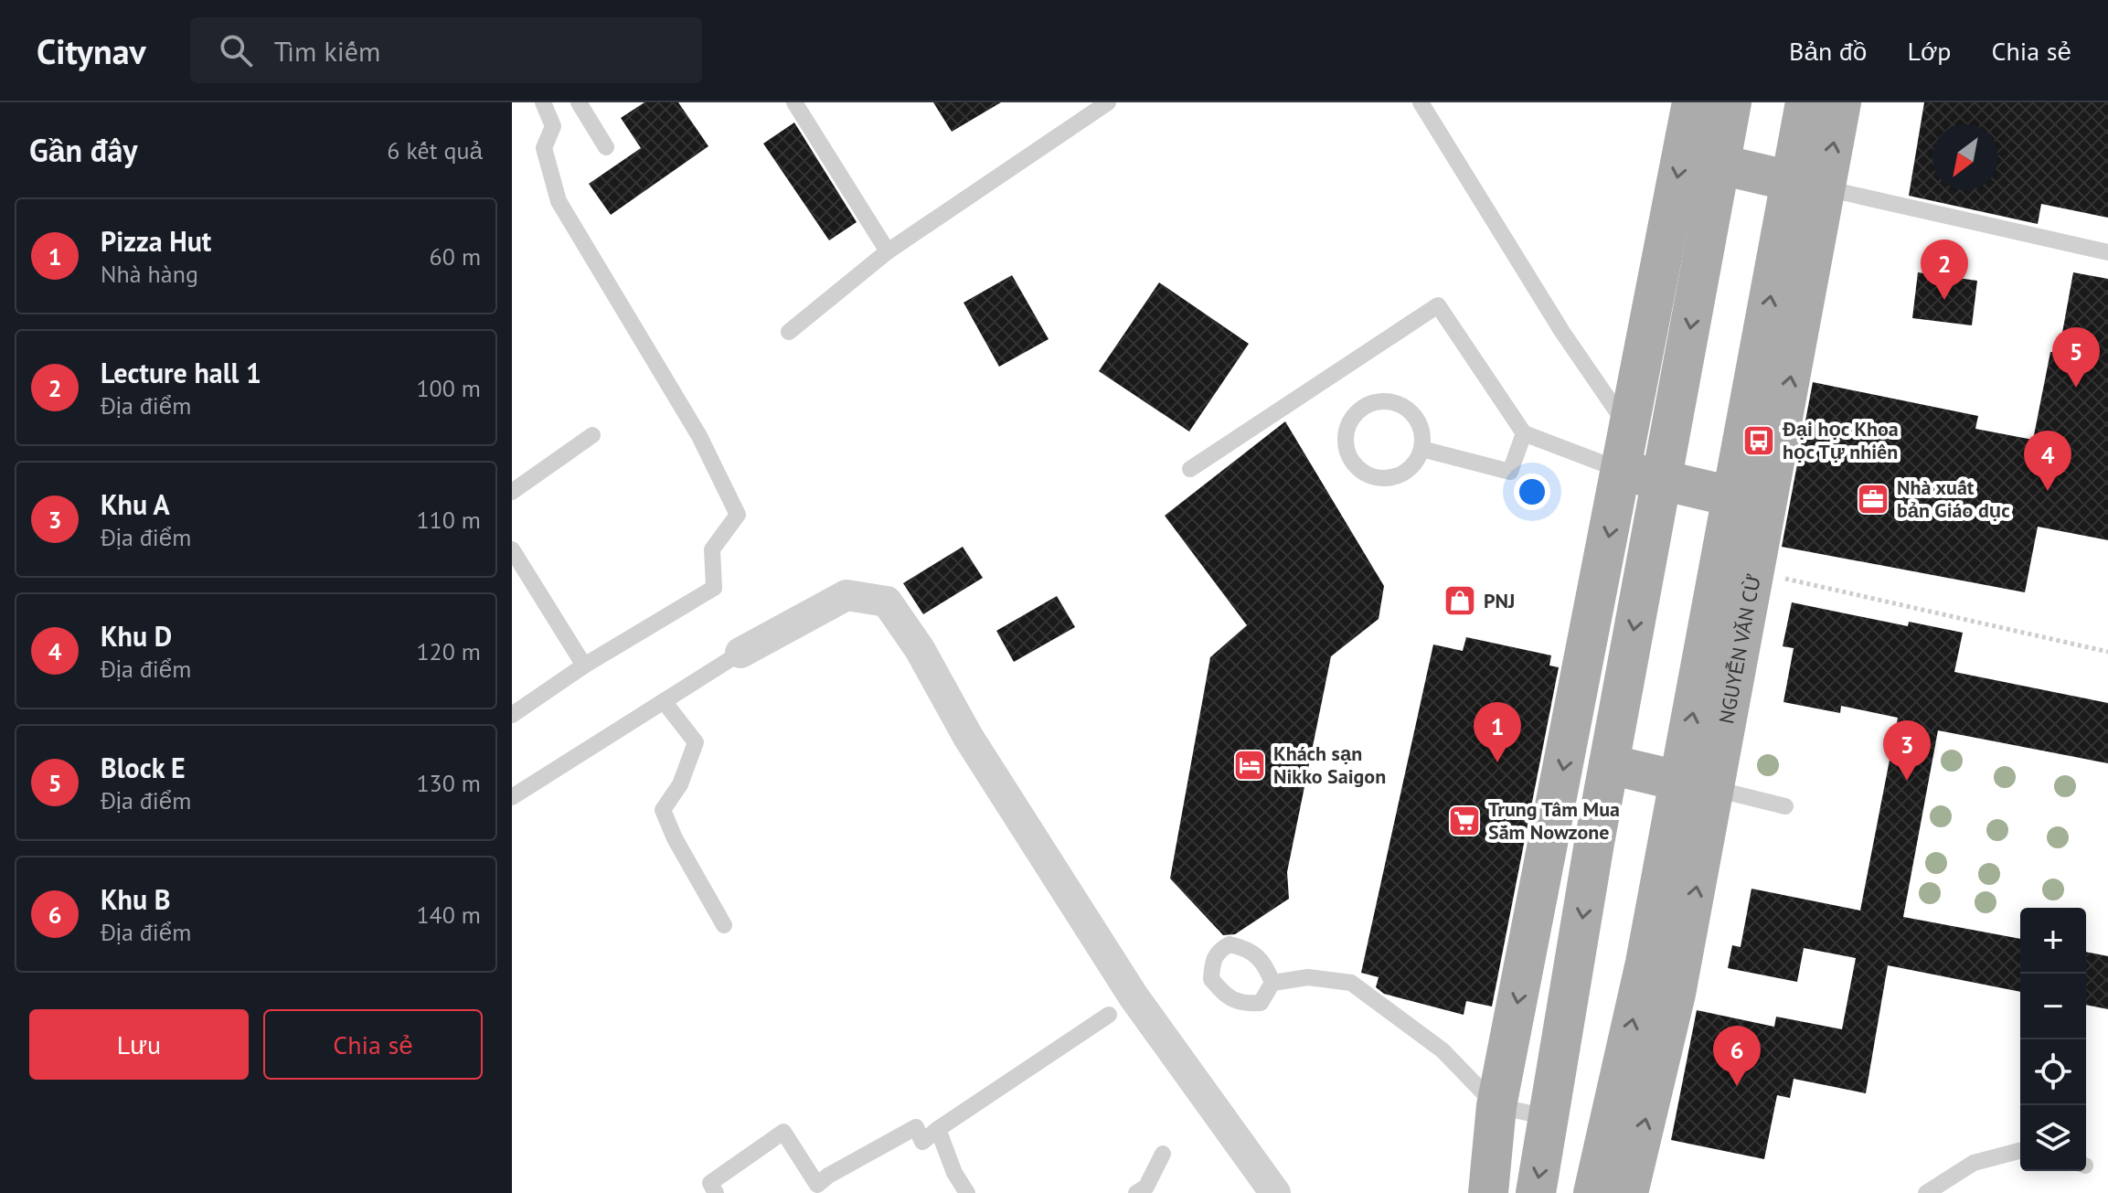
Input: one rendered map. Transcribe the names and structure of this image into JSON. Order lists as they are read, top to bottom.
{
  "streets": {
    "main road": ["NGUYỄN VĂN CỪ"]
  },
  "places": {
    "bus stop": ["Đại học Khoa học Tự nhiên"],
    "office": ["Nhà xuất bản Giáo dục"],
    "shop": ["PNJ"],
    "hotel": ["Khách sạn Nikko Saigon"],
    "supermarket": ["Trung Tâm Mua Sắm Nowzone"]
  },
  "north": "bottom left",
  "page": {
    "header": "Citynav",
    "search": "Tìm kiếm",
    "nav": ["Bản đồ", "Lớp", "Chia sẻ"],
    "heading": ["Gần đây", "6 kết quả"],
    "list": [
      {
        "mark": "1",
        "name": "Pizza Hut",
        "note": "Nhà hàng",
        "value": "60 m"
      },
      {
        "mark": "2",
        "name": "Lecture hall 1",
        "note": "Địa điểm",
        "value": "100 m"
      },
      {
        "mark": "3",
        "name": "Khu A",
        "note": "Địa điểm",
        "value": "110 m"
      },
      {
        "mark": "4",
        "name": "Khu D",
        "note": "Địa điểm",
        "value": "120 m"
      },
      {
        "mark": "5",
        "name": "Block E",
        "note": "Địa điểm",
        "value": "130 m"
      },
      {
        "mark": "6",
        "name": "Khu B",
        "note": "Địa điểm",
        "value": "140 m"
      }
    ],
    "pins": [
      "2",
      "5",
      "4",
      "1",
      "3",
      "6"
    ],
    "map_buttons": ["+", "−"],
    "buttons": ["Lưu", "Chia sẻ"]
  }
}
